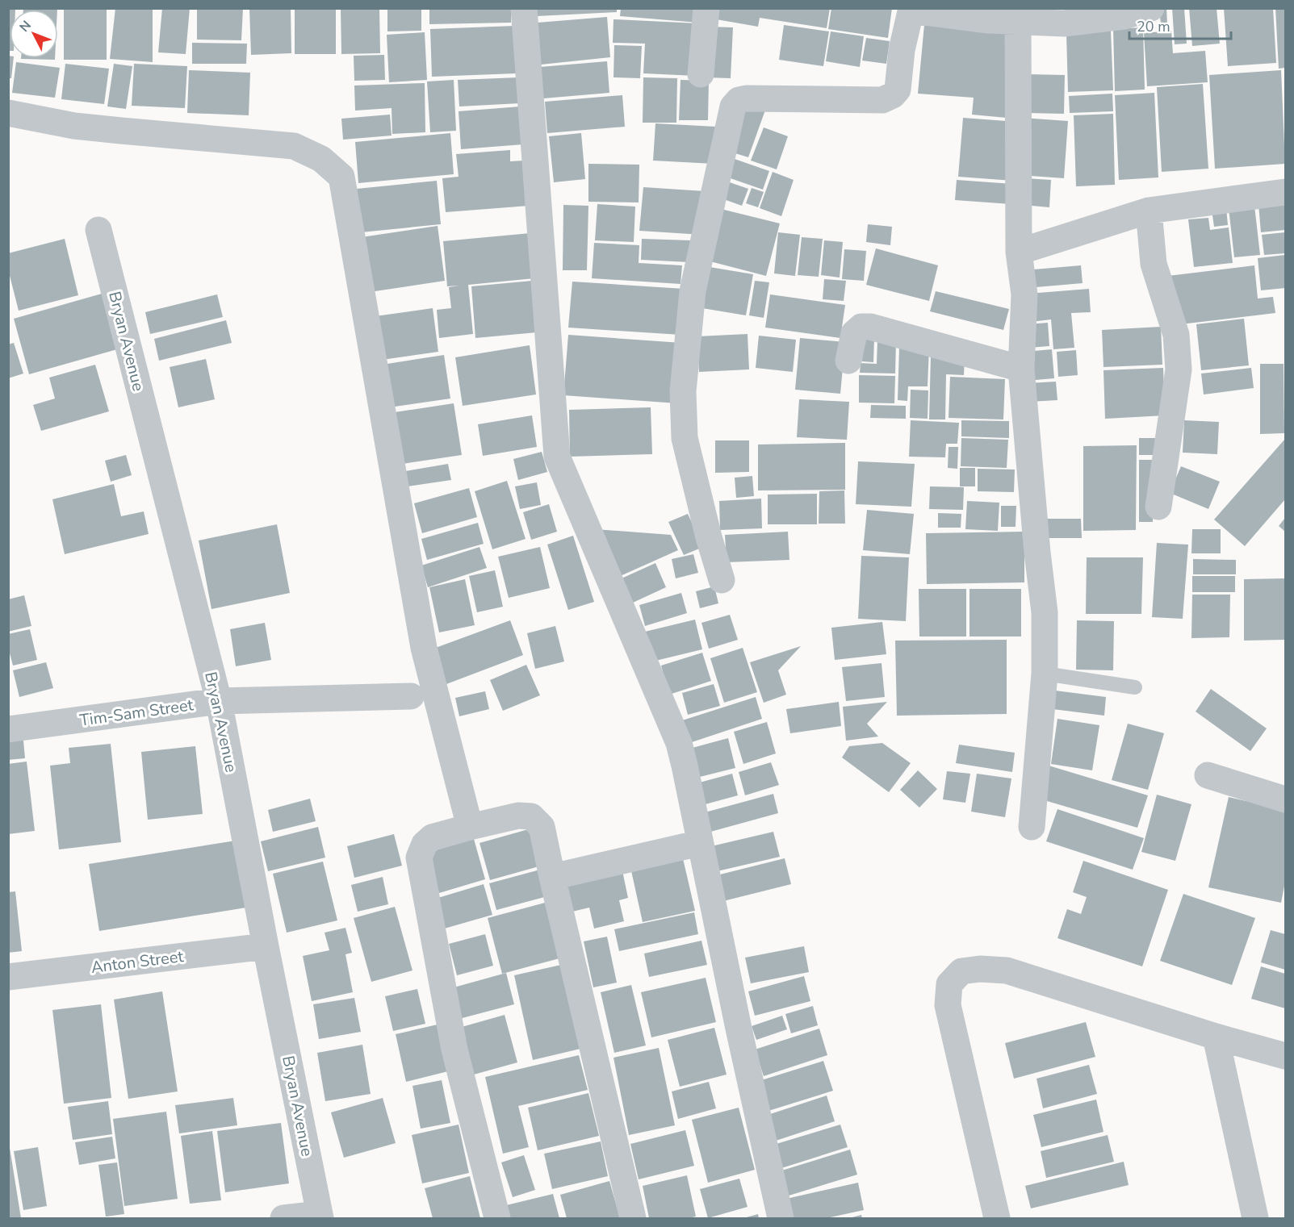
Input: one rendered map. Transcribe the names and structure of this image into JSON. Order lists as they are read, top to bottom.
{
  "streets": {
    "street": ["Bryan Avenue", "Tim-Sam Street", "Anton Street"]
  },
  "crossings": [
    ["Bryan Avenue", "Tim-Sam Street"],
    ["Bryan Avenue", "Anton Street"]
  ],
  "scale_bar": "20 m",
  "north": "top left"
}
